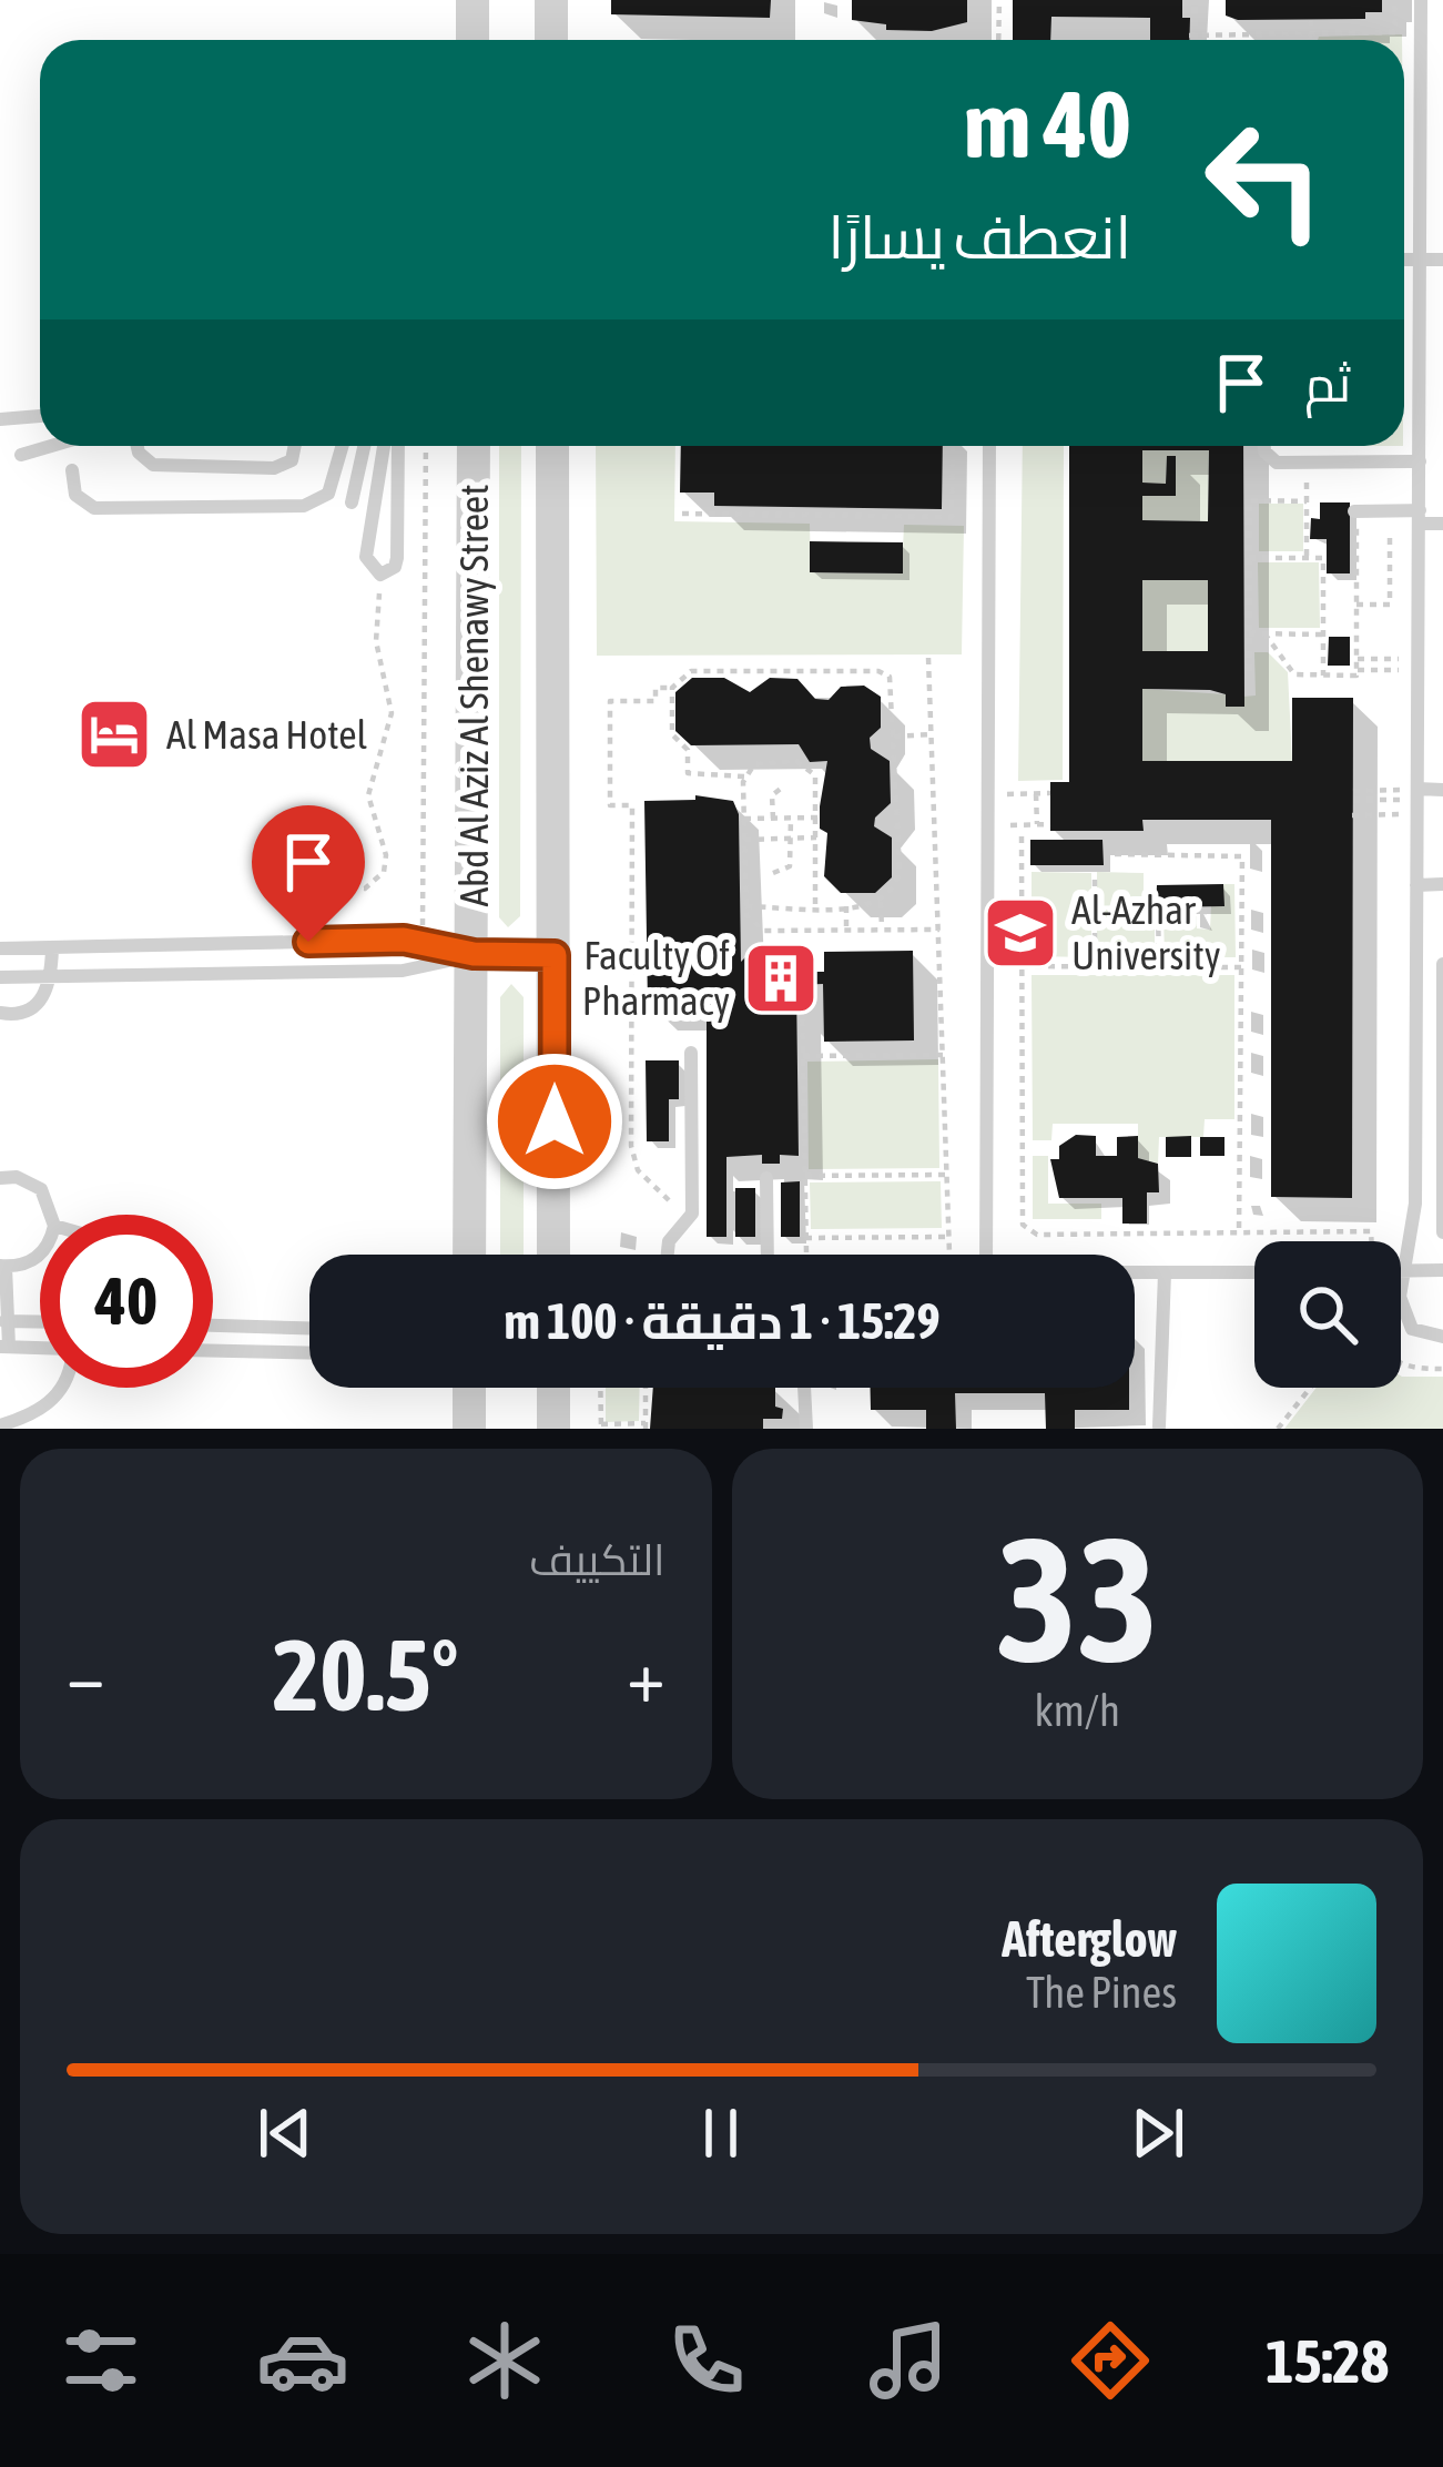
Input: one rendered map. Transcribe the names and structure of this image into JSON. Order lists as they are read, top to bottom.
{
  "streets": {
    "street": ["Abd Al Aziz Al Shenawy Street"]
  },
  "places": {
    "hotel": ["Al Masa Hotel"],
    "school or university": ["Al-Azhar University"],
    "building": ["Faculty Of Pharmacy"]
  },
  "page": {
    "turn": ["40 m", "انعطف يسارًا"],
    "then": "ثم",
    "limit": "40",
    "trip": "15:29 · 1 دقيقة · 100 m",
    "tile": [
      ["33", "km/h"],
      "التكييف"
    ],
    "heat": ["−", "20.5°", "+"],
    "song": ["Afterglow", "The Pines"],
    "tabs": "15:28"
  }
}
